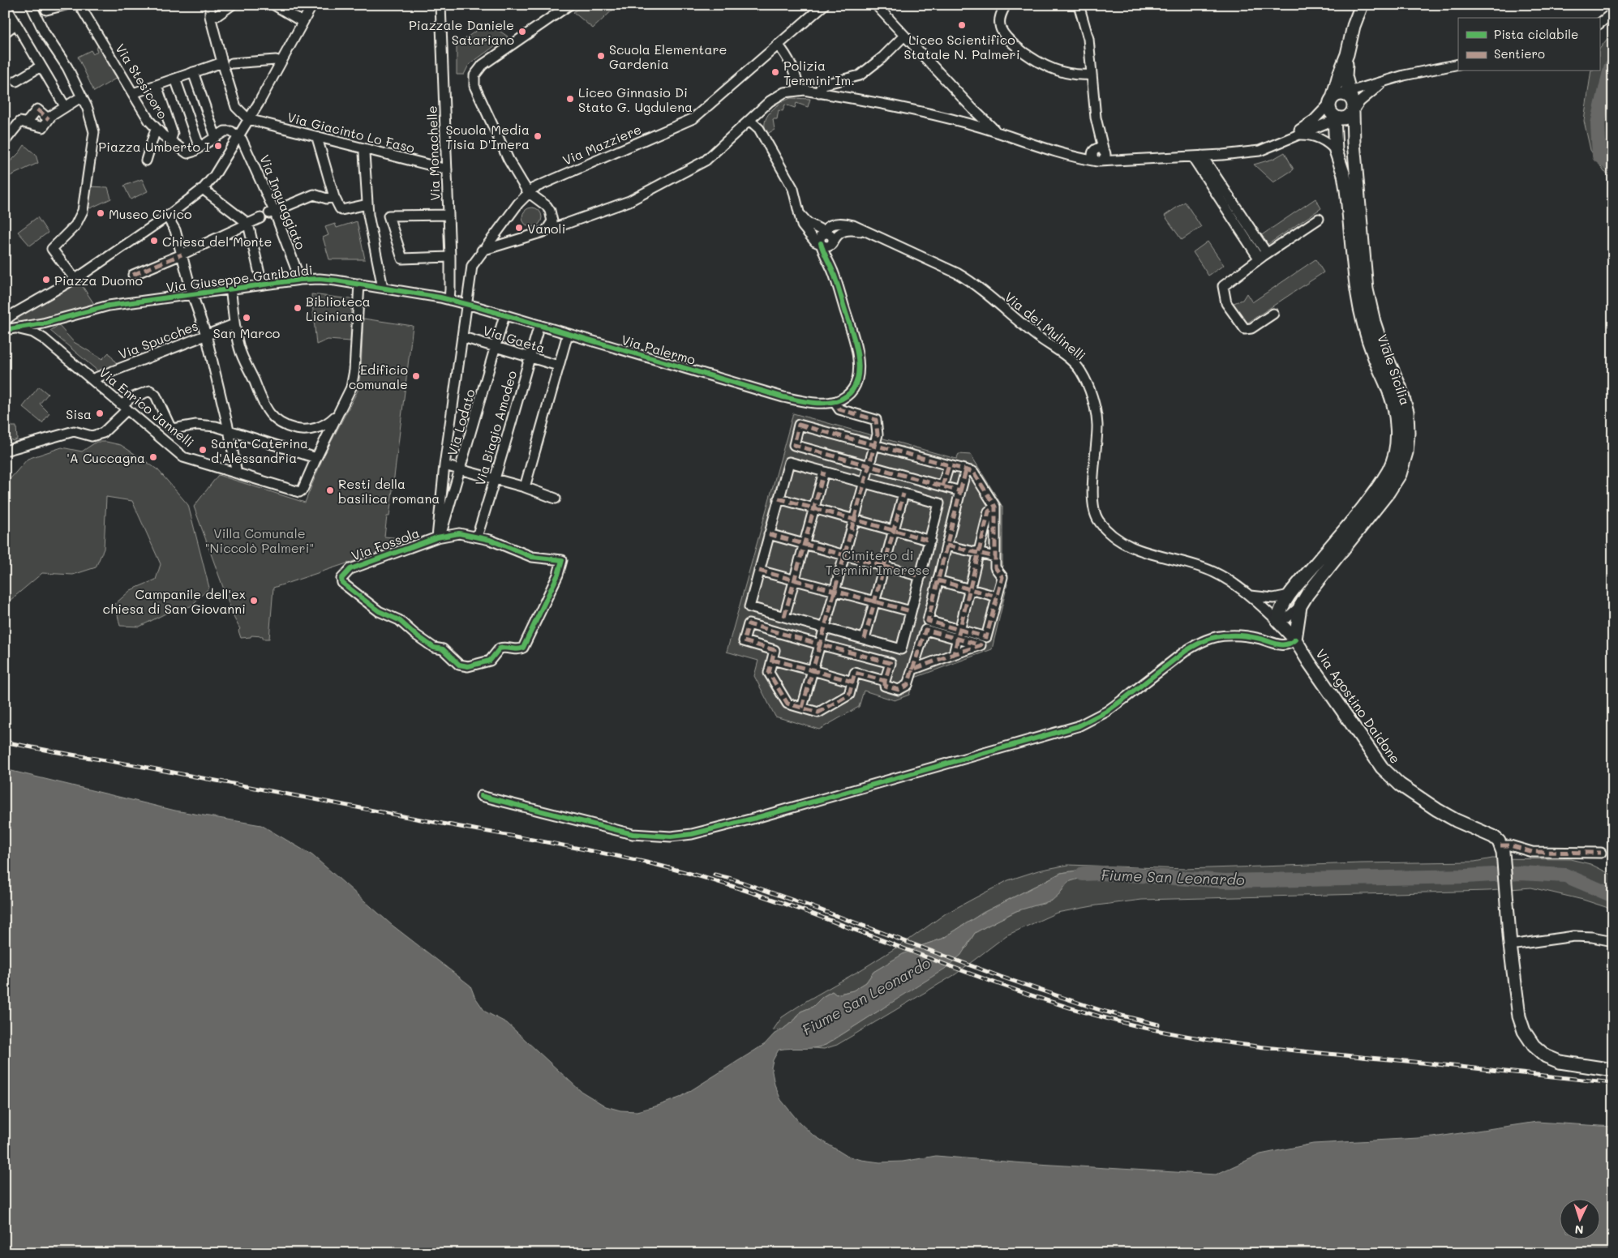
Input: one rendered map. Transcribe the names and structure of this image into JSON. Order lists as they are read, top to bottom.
{
  "streets": {
    "main road": ["Viale Sicilia", "Via Agostino Daidone"],
    "street": [
      "Via Stesicoro",
      "Via Giacinto Lo Faso",
      "Via Mazziere",
      "Via Monachelle",
      "Via Inguaggiato",
      "Via Giuseppe Garibaldi",
      "Via dei Mulinelli",
      "Via Gaeta",
      "Via Spucches",
      "Via Palermo",
      "Via Enrico Jannelli",
      "Via Lodato",
      "Via Biagio Amodeo",
      "Via Fossola"
    ]
  },
  "crossings": [
    ["Via Stesicoro", "Via Inguaggiato"],
    ["Via Giacinto Lo Faso", "Via Monachelle"],
    ["Via Mazziere", "Via Giuseppe Garibaldi"],
    ["Via Mazziere", "Via Palermo"],
    ["Via Mazziere", "Via Fossola"],
    ["Via Monachelle", "Via Giuseppe Garibaldi"],
    ["Via Inguaggiato", "Via Giuseppe Garibaldi"],
    ["Via Giuseppe Garibaldi", "Via Palermo"],
    ["Via Giuseppe Garibaldi", "Via Enrico Jannelli"],
    ["Via Giuseppe Garibaldi", "Via Fossola"],
    ["Via dei Mulinelli", "Via Palermo"],
    ["Via dei Mulinelli", "Viale Sicilia"],
    ["Via dei Mulinelli", "Via Agostino Daidone"],
    ["Via Gaeta", "Via Lodato"],
    ["Via Gaeta", "Via Biagio Amodeo"],
    ["Via Gaeta", "Via Fossola"],
    ["Via Spucches", "Via Enrico Jannelli"],
    ["Via Palermo", "Via Lodato"],
    ["Via Palermo", "Via Biagio Amodeo"],
    ["Via Palermo", "Via Fossola"],
    ["Viale Sicilia", "Via Agostino Daidone"],
    ["Via Lodato", "Via Fossola"],
    ["Via Biagio Amodeo", "Via Fossola"]
  ],
  "water": ["Fiume San Leonardo"],
  "parks": ["Villa Comunale \"Niccolò Palmeri\"", "Cimitero di Termini Imerese"],
  "places": [
    "Liceo Scientifico Statale N. Palmeri",
    "Piazzale Daniele Satariano",
    "Scuola Elementare Gardenia",
    "Polizia Termini Im.",
    "Liceo Ginnasio Di Stato G. Ugdulena",
    "Scuola Media Tisia D'Imera",
    "Piazza Umberto I",
    "Museo Civico",
    "Vanoli",
    "Chiesa del Monte",
    "Piazza Duomo",
    "Biblioteca Liciniana",
    "San Marco",
    "Edificio comunale",
    "Sisa",
    "Santa Caterina d'Alessandria",
    "'A Cuccagna",
    "Resti della basilica romana",
    "Campanile dell'ex chiesa di San Giovanni"
  ],
  "legend": ["Pista ciclabile", "Sentiero"],
  "north": "bottom"
}
